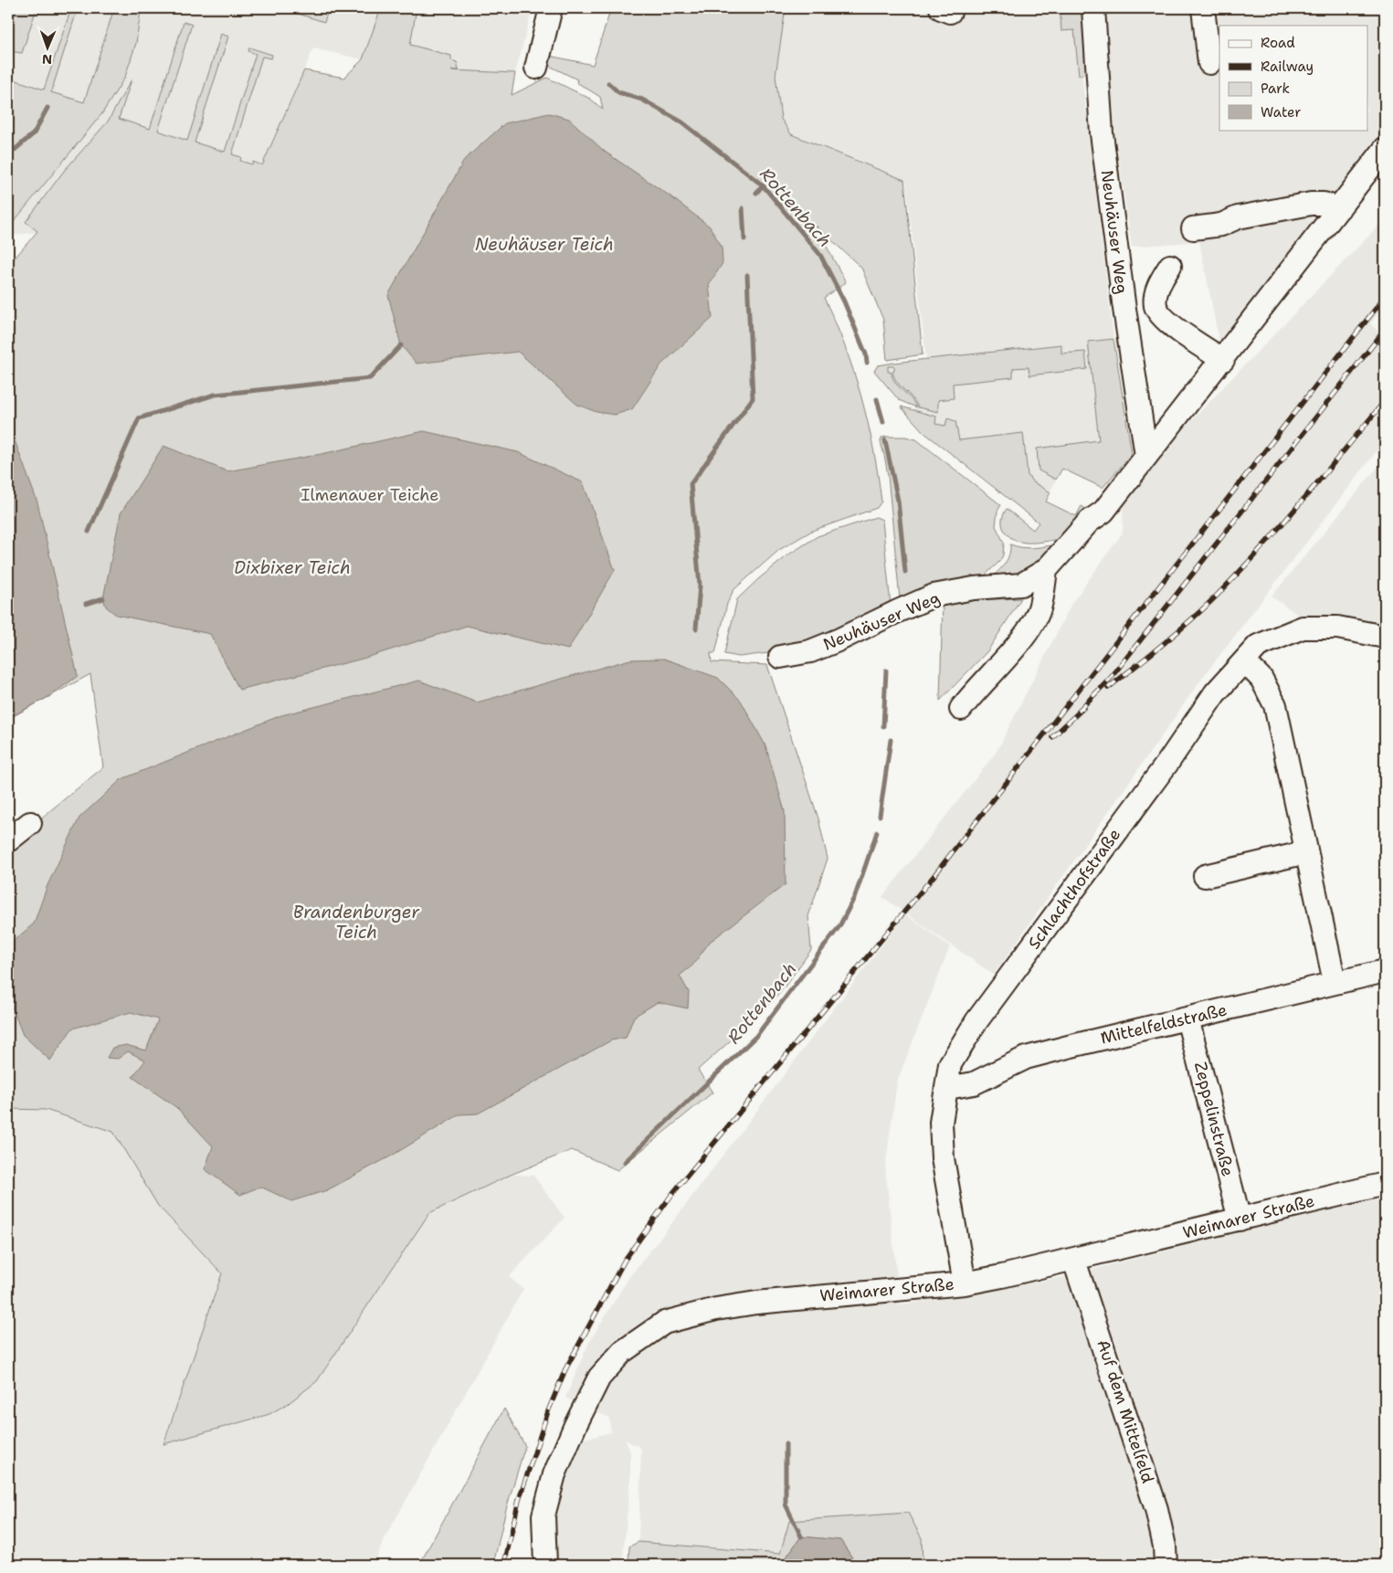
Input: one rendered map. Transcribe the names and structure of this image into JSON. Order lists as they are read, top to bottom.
{
  "streets": {
    "street": [
      "Neuhäuser Weg",
      "Schlachthofstraße",
      "Mittelfeldstraße",
      "Zeppelinstraße",
      "Weimarer Straße",
      "Auf dem Mittelfeld"
    ]
  },
  "crossings": [
    ["Schlachthofstraße", "Mittelfeldstraße"],
    ["Schlachthofstraße", "Weimarer Straße"],
    ["Mittelfeldstraße", "Zeppelinstraße"],
    ["Zeppelinstraße", "Weimarer Straße"],
    ["Weimarer Straße", "Auf dem Mittelfeld"]
  ],
  "water": [
    "Rottenbach",
    "Neuhäuser Teich",
    "Dixbixer Teich",
    "Brandenburger Teich"
  ],
  "parks": ["Ilmenauer Teiche"],
  "legend": [
    "Road",
    "Railway",
    "Park",
    "Water"
  ],
  "north": "bottom"
}
